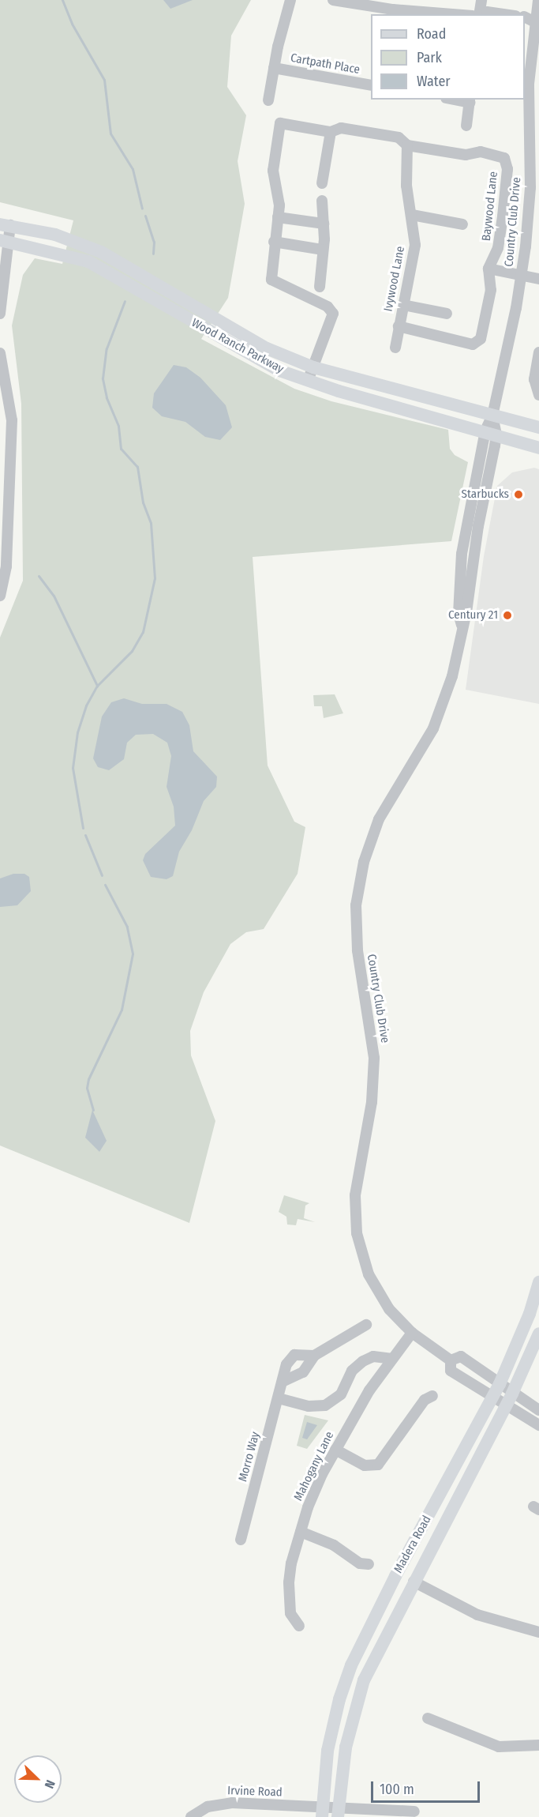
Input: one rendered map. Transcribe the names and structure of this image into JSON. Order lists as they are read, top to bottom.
{
  "streets": {
    "main road": ["Wood Ranch Parkway", "Madera Road"],
    "street": [
      "Cartpath Place",
      "Baywood Lane",
      "Country Club Drive",
      "Ivywood Lane",
      "Morro Way",
      "Mahogany Lane",
      "Irvine Road"
    ]
  },
  "crossings": [
    ["Baywood Lane", "Ivywood Lane"],
    ["Country Club Drive", "Wood Ranch Parkway"],
    ["Country Club Drive", "Mahogany Lane"],
    ["Madera Road", "Irvine Road"]
  ],
  "places": ["Starbucks", "Century 21"],
  "legend": ["Road", "Park", "Water"],
  "scale_bar": "100 m",
  "north": "bottom right"
}
